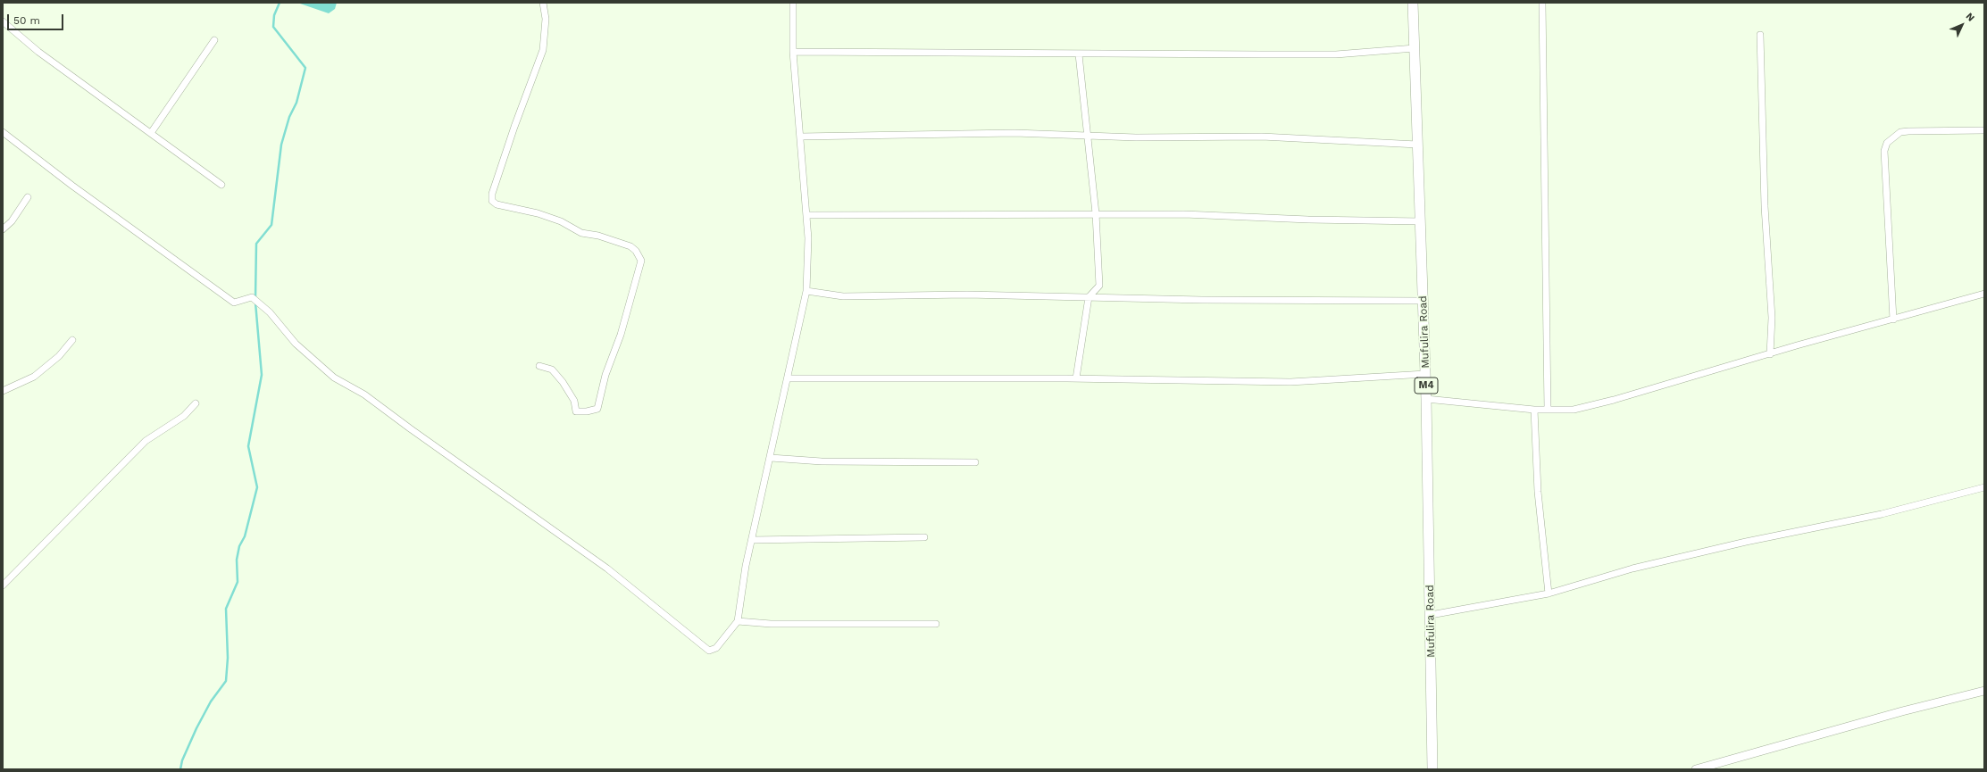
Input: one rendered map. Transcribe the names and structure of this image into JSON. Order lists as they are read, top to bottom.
{
  "streets": {
    "main road": ["Mufulira Road", "M4"]
  },
  "scale_bar": "50 m",
  "north": "top right"
}
